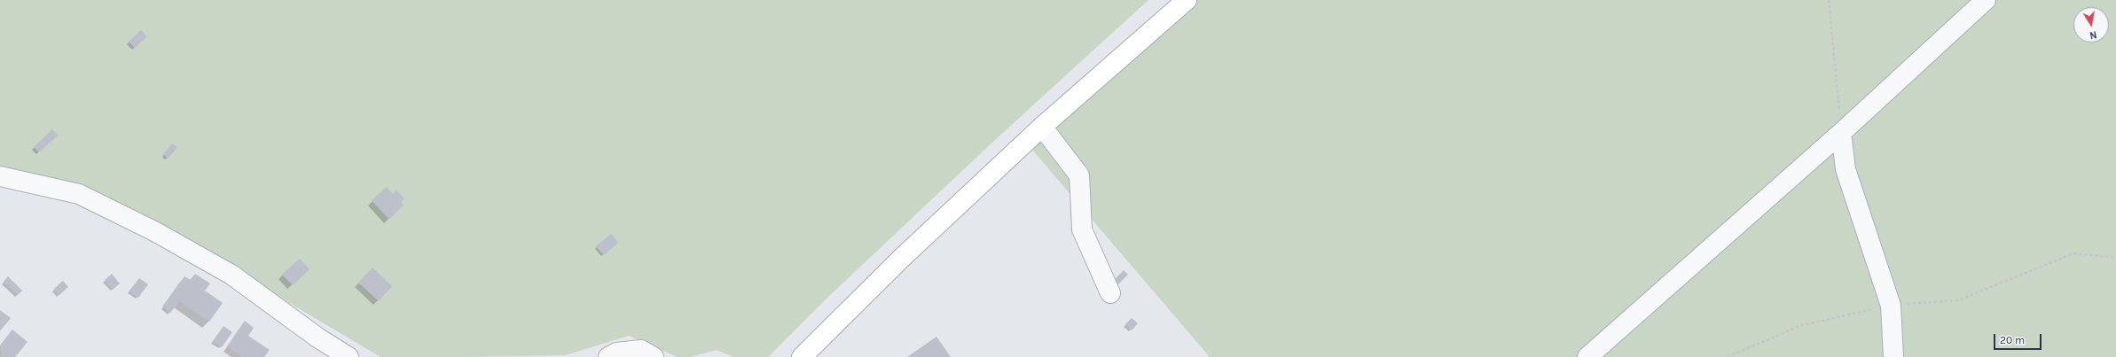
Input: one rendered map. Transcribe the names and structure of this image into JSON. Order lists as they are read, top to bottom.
{
  "scale_bar": "20 m",
  "north": "bottom"
}
